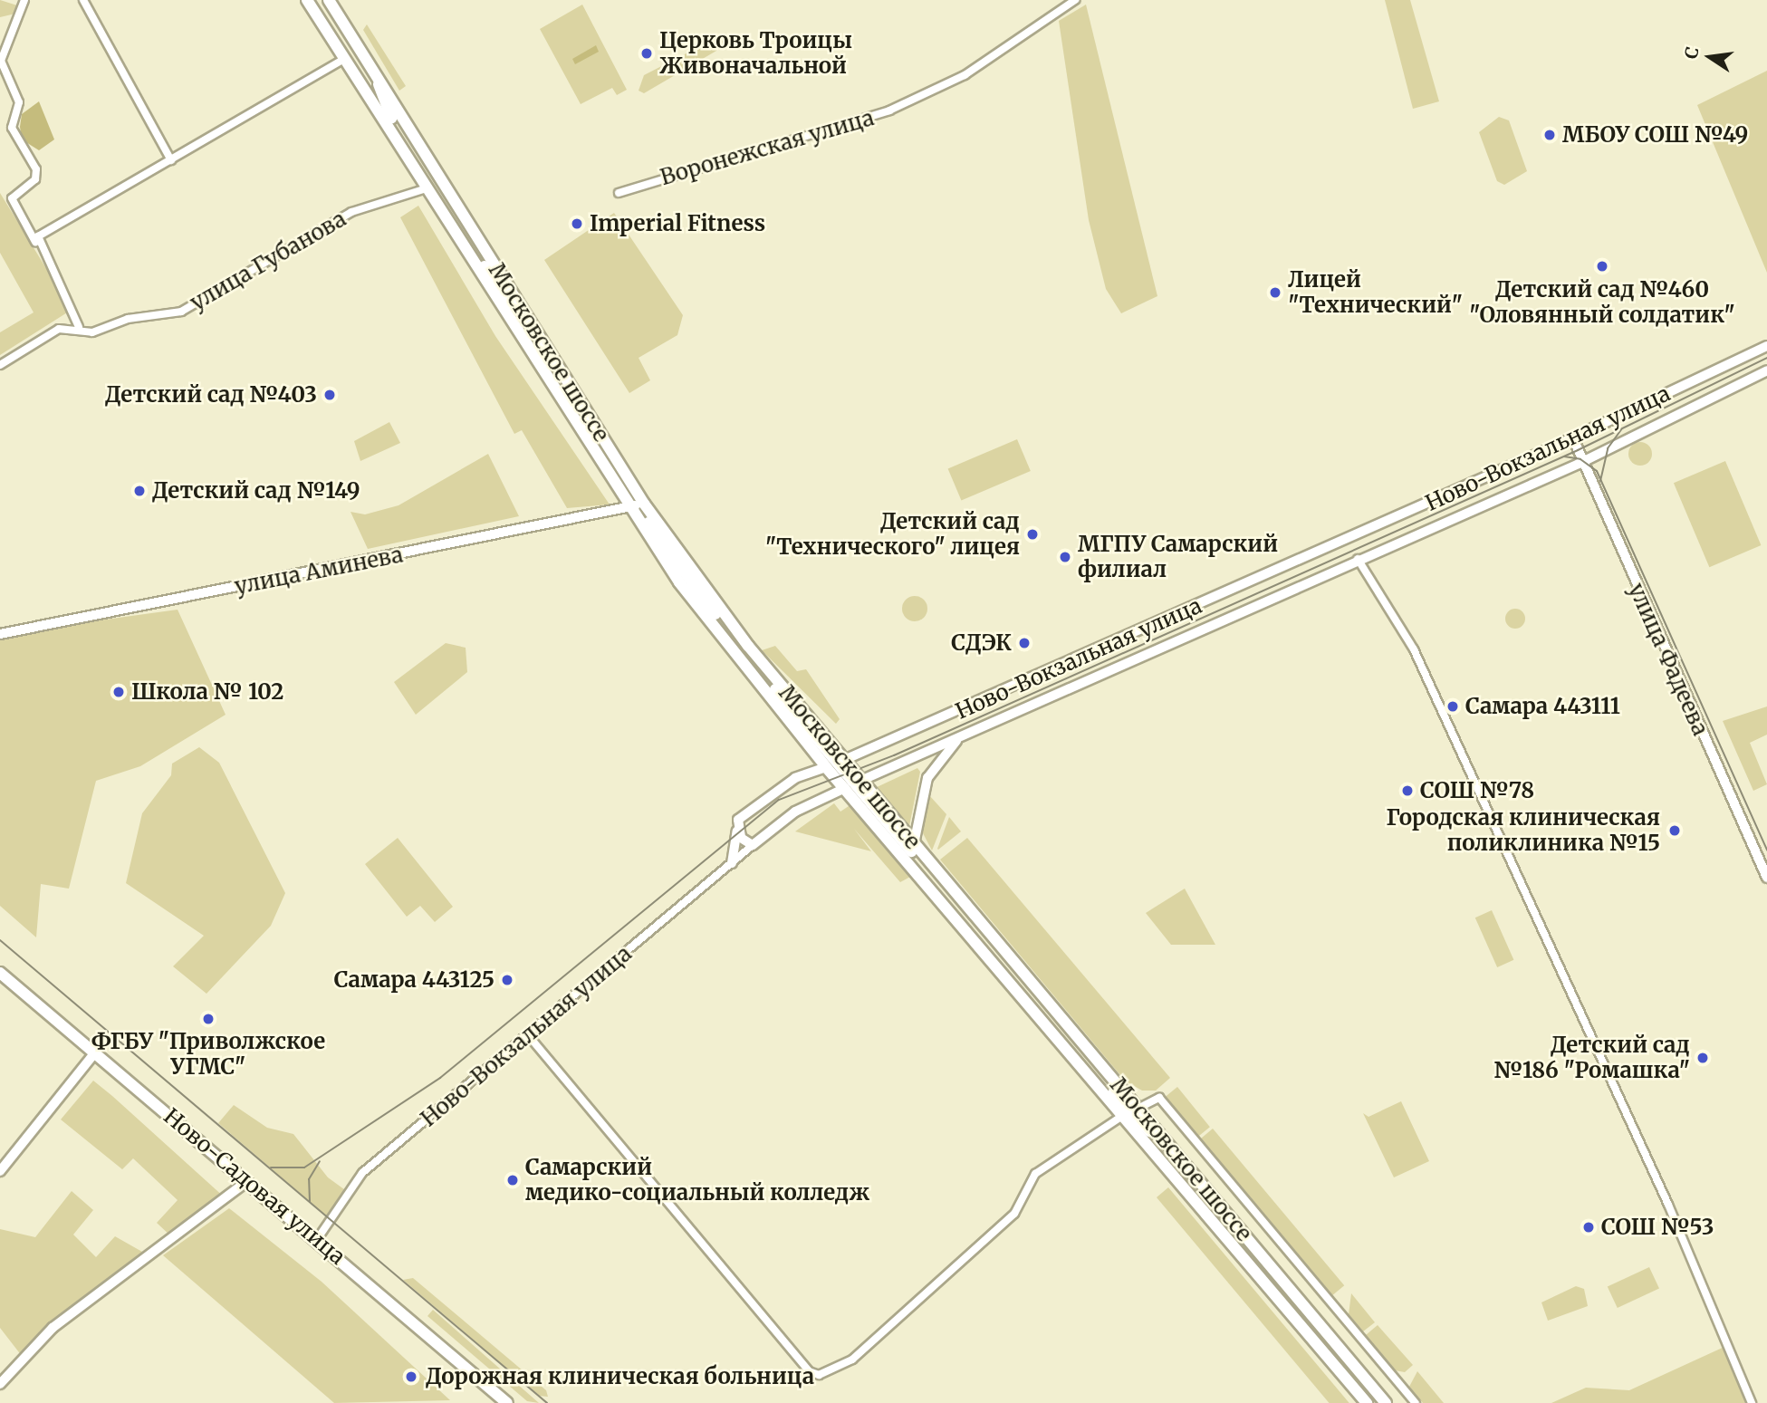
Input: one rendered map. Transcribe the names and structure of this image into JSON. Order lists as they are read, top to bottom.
{
  "streets": {
    "main road": ["Московское шоссе", "Ново-Вокзальная улица", "Ново-Садовая улица"],
    "street": [
      "Воронежская улица",
      "улица Губанова",
      "улица Аминева",
      "улица Фадеева"
    ]
  },
  "crossings": [
    ["улица Губанова", "Московское шоссе"],
    ["Московское шоссе", "Ново-Вокзальная улица"],
    ["Московское шоссе", "улица Аминева"],
    ["Ново-Вокзальная улица", "улица Фадеева"],
    ["Ново-Вокзальная улица", "Ново-Садовая улица"]
  ],
  "places": [
    "Церковь Троицы Живоначальной",
    "МБОУ СОШ №49",
    "Imperial Fitness",
    "Детский сад №460 \"Оловянный солдатик\"",
    "Лицей \"Технический\"",
    "Детский сад №403",
    "Детский сад №149",
    "Детский сад \"Технического\" лицея",
    "МГПУ Самарский филиал",
    "СДЭК",
    "Школа № 102",
    "Самара 443111",
    "СОШ №78",
    "Городская клиническая поликлиника №15",
    "Самара 443125",
    "ФГБУ \"Приволжское УГМС\"",
    "Детский сад №186 \"Ромашка\"",
    "Самарский медико-социальный колледж",
    "СОШ №53",
    "Дорожная клиническая больница"
  ],
  "north": "left"
}
